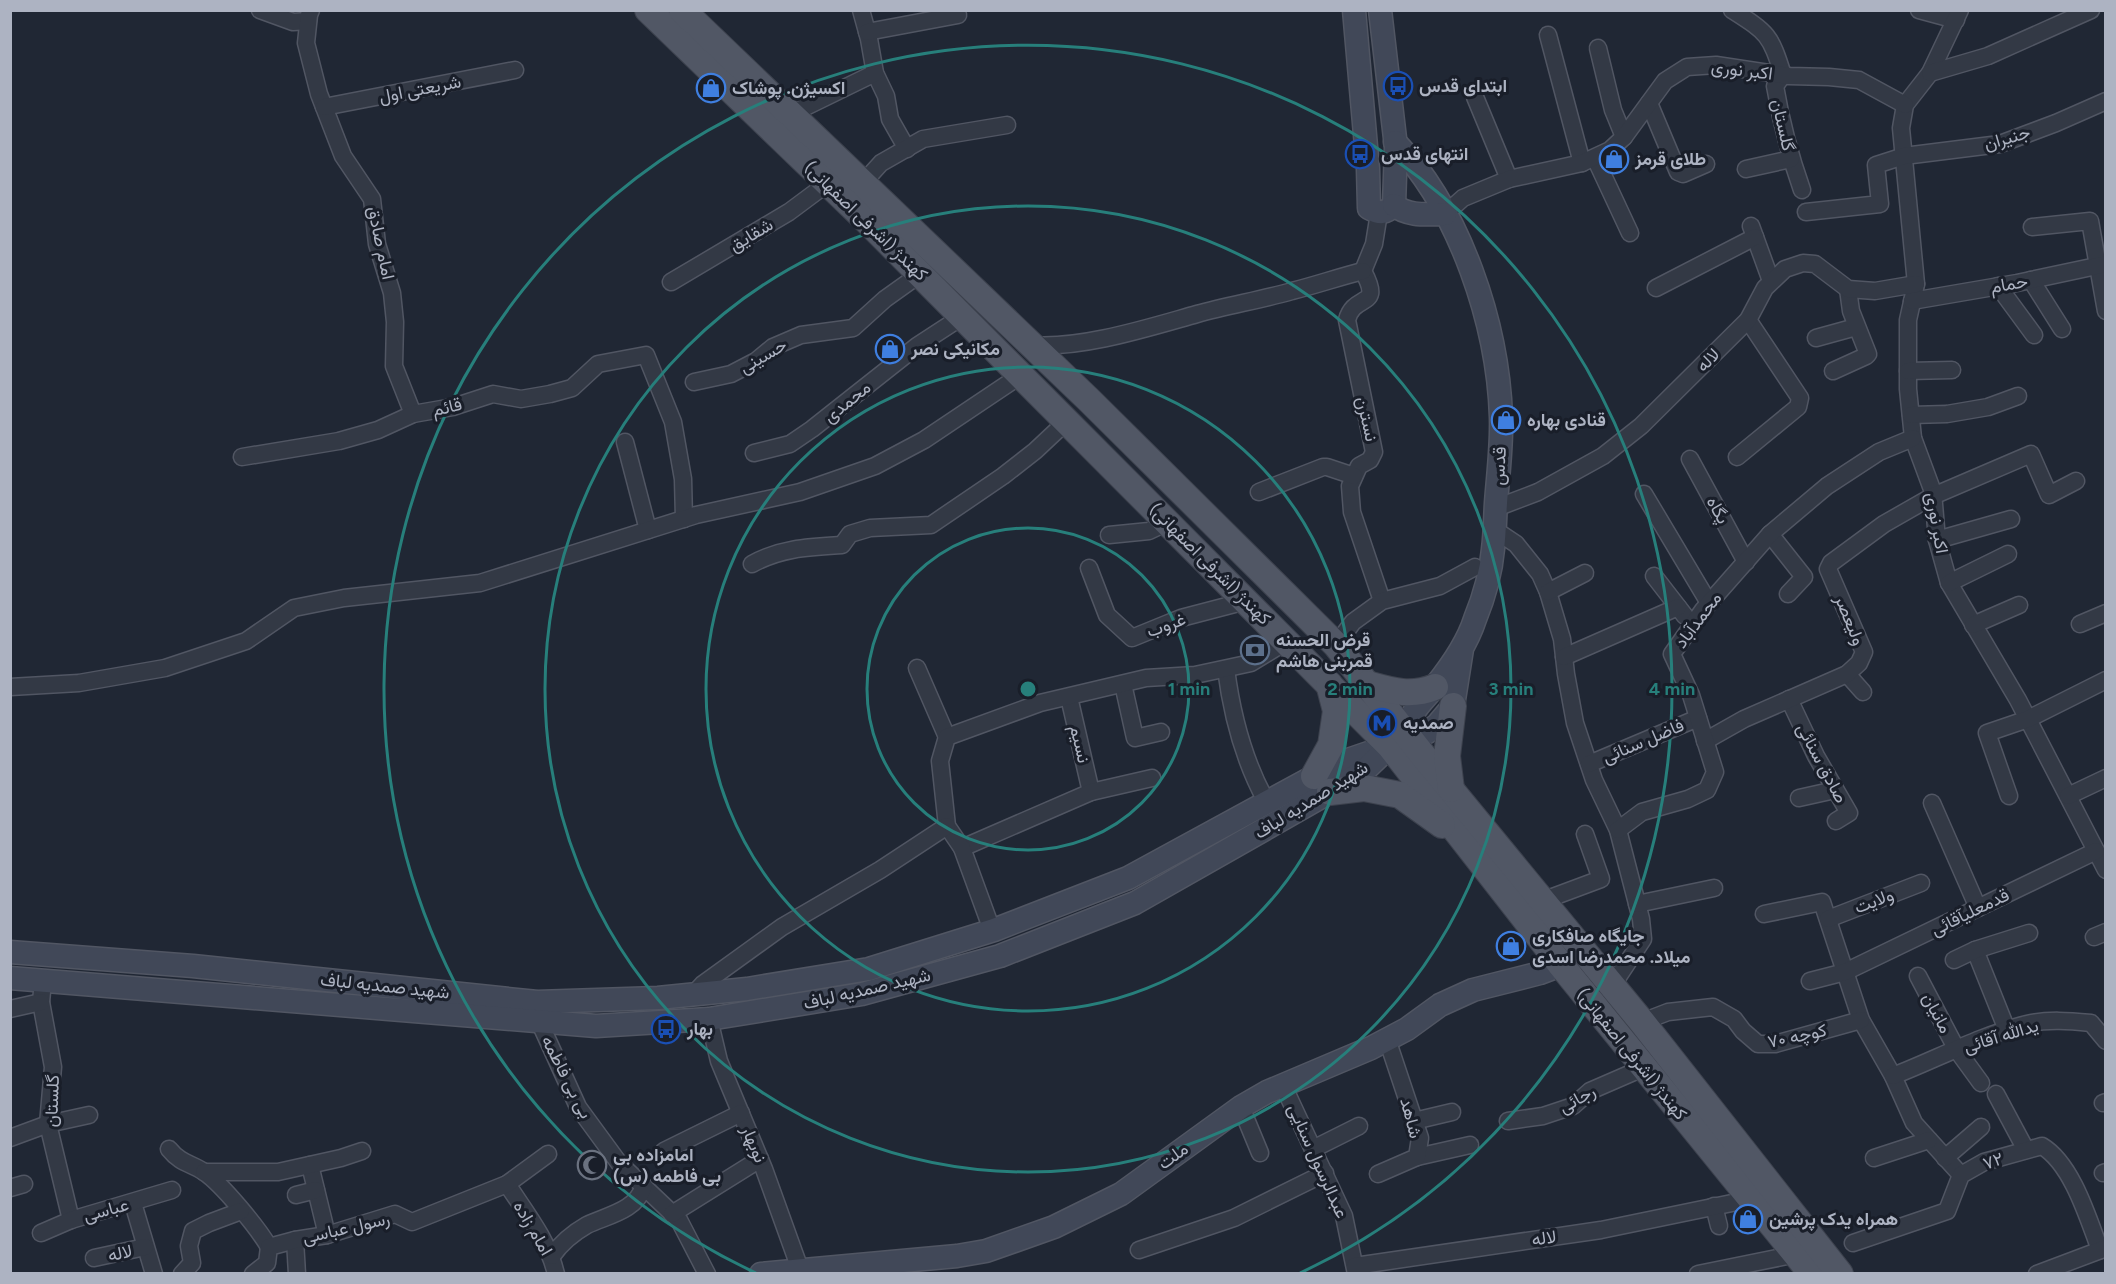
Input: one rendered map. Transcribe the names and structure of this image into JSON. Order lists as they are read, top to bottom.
{
  "streets": {
    "main road": [
      "کهندژ (اشرفی اصفهانی)",
      "قدس",
      "شهید صمدیه لباف",
      "ملت"
    ],
    "street": [
      "اکبر نوری",
      "شریعتی اول",
      "گلستان",
      "جنیران",
      "شقایق",
      "امام صادق",
      "حمام",
      "حسینی",
      "لاله",
      "محمدی",
      "قائم",
      "نسترن",
      "پگاه",
      "محمدآباد",
      "ولیعصر",
      "غروب",
      "فاضل سنائی",
      "نسیم",
      "صادق سنائی",
      "ولایت",
      "قدمعلیآقائی",
      "مانیان",
      "کوچه ۷۰",
      "یدالله آقائی",
      "بی بی فاطمه",
      "رجائی",
      "شاهد",
      "نوبهار",
      "عبدالرسول سنایی",
      "۷۲",
      "عباسی",
      "رسول عباسی",
      "امام زاده"
    ]
  },
  "crossings": [
    ["اکبر نوری", "گلستان"],
    ["اکبر نوری", "جنیران"],
    ["اکبر نوری", "حمام"],
    ["اکبر نوری", "قدس"],
    ["اکبر نوری", "محمدآباد"],
    ["اکبر نوری", "ولیعصر"],
    ["اکبر نوری", "قدمعلیآقائی"],
    ["شریعتی اول", "امام صادق"],
    ["گلستان", "شهید صمدیه لباف"],
    ["گلستان", "عباسی"],
    ["کهندژ (اشرفی اصفهانی)", "شقایق"],
    ["کهندژ (اشرفی اصفهانی)", "حسینی"],
    ["کهندژ (اشرفی اصفهانی)", "محمدی"],
    ["کهندژ (اشرفی اصفهانی)", "غروب"],
    ["کهندژ (اشرفی اصفهانی)", "شهید صمدیه لباف"],
    ["کهندژ (اشرفی اصفهانی)", "کوچه ۷۰"],
    ["کهندژ (اشرفی اصفهانی)", "رجائی"],
    ["کهندژ (اشرفی اصفهانی)", "ملت"],
    ["امام صادق", "قائم"],
    ["لاله", "قدس"],
    ["لاله", "عبدالرسول سنایی"],
    ["پگاه", "محمدآباد"],
    ["محمدآباد", "ولیعصر"],
    ["محمدآباد", "فاضل سنائی"],
    ["ولیعصر", "صادق سنائی"],
    ["شهید صمدیه لباف", "بی بی فاطمه"],
    ["شهید صمدیه لباف", "نوبهار"],
    ["مانیان", "یدالله آقائی"],
    ["شاهد", "ملت"],
    ["نوبهار", "ملت"],
    ["ملت", "عبدالرسول سنایی"],
    ["رسول عباسی", "امام زاده"]
  ],
  "places": {
    "bus stop": ["ابتدای قدس", "انتهای قدس", "بهار"],
    "shop": [
      "اکسیژن. پوشاک",
      "طلای قرمز",
      "مکانیکی نصر",
      "قنادی بهاره",
      "جایگاه صافکاری میلاد. محمدرضا اسدی",
      "همراه یدک پرشین"
    ],
    "bank": ["قرض الحسنه قمربنی هاشم"],
    "metro station": ["صمدیه"],
    "mosque": ["امامزاده بی بی فاطمه (س)"]
  },
  "rings": [
    "1 min",
    "2 min",
    "3 min",
    "4 min"
  ]
}
